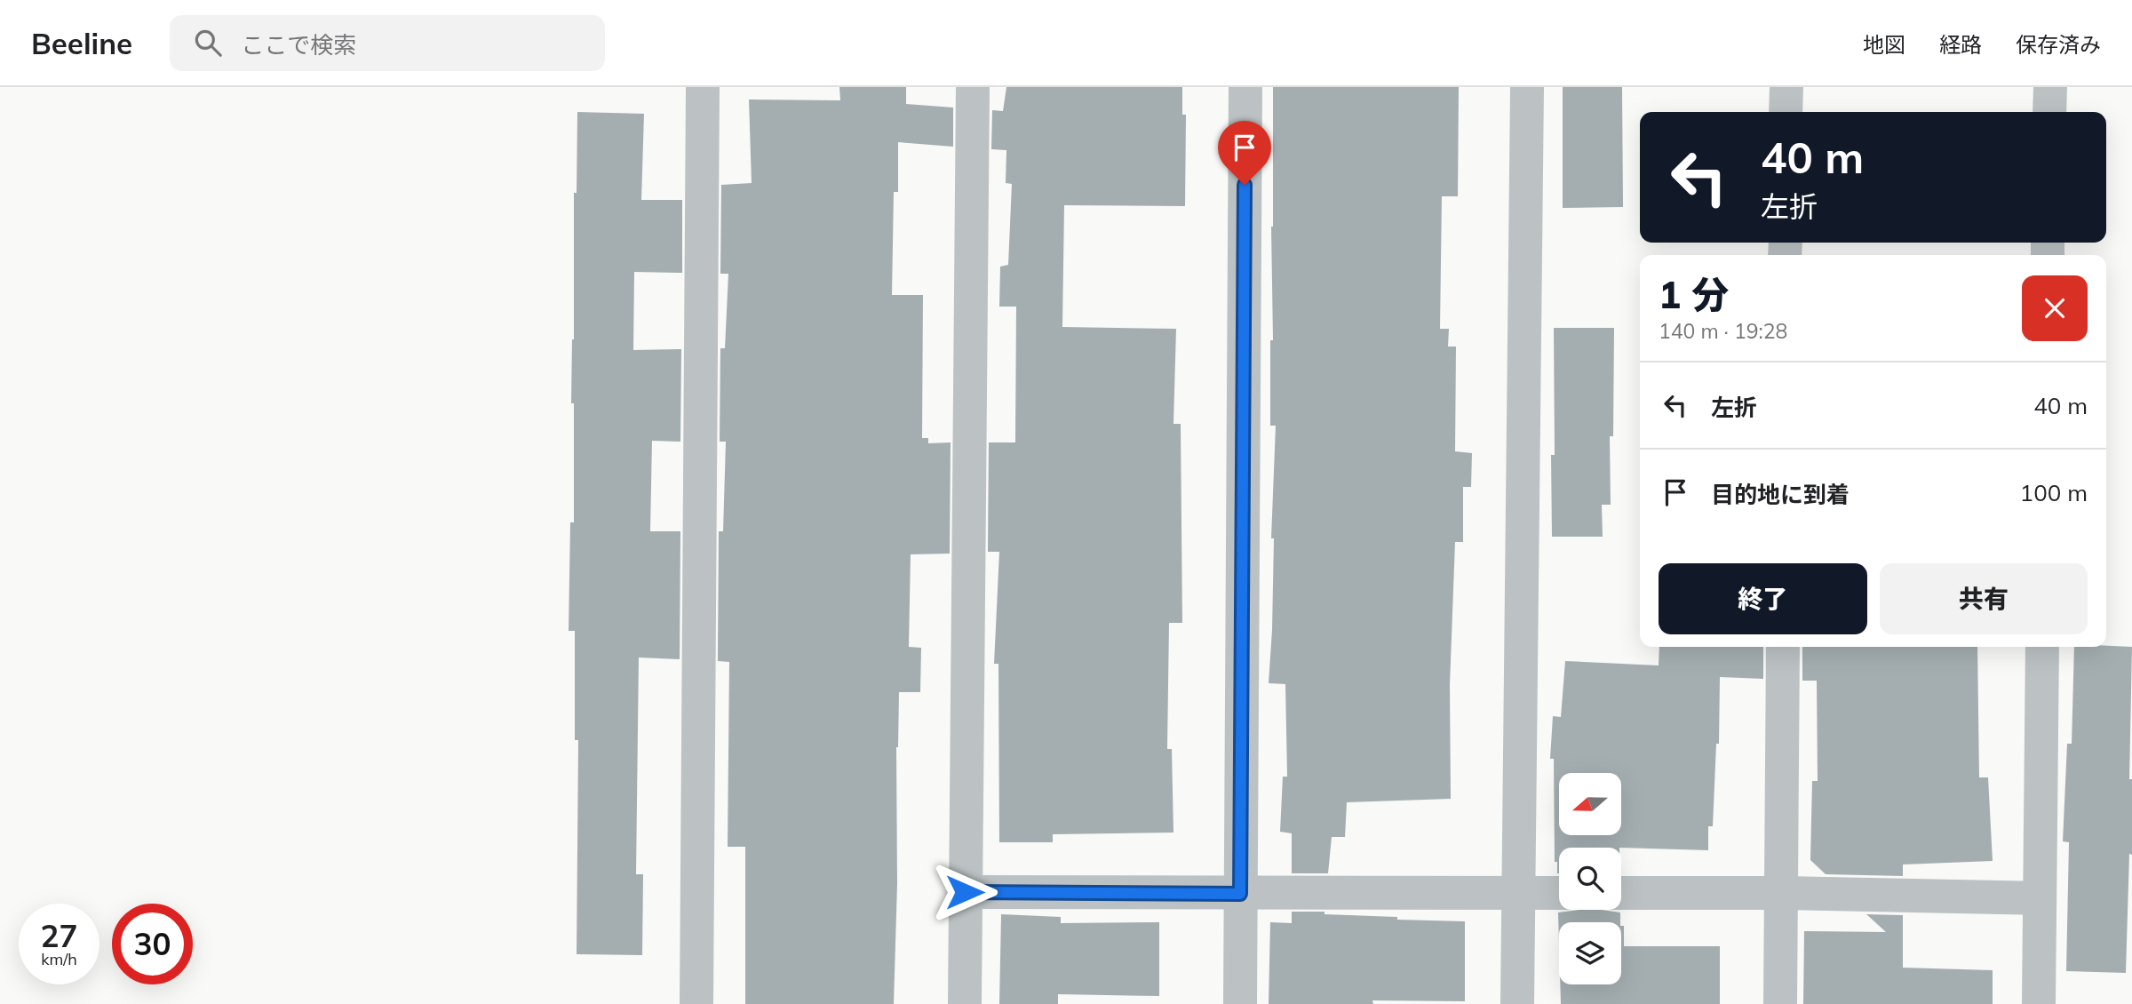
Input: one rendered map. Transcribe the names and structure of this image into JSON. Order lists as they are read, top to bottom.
{
  "north": "left",
  "page": {
    "header": "Beeline",
    "search": "ここで検索",
    "nav": ["地図", "経路", "保存済み"],
    "turn": ["40 m", "左折"],
    "heading": ["1 分", "140 m · 19:28"],
    "list": [
      {
        "name": "左折",
        "value": "40 m"
      },
      {
        "name": "目的地に到着",
        "value": "100 m"
      }
    ],
    "buttons": ["終了", "共有"],
    "speed": "27 km/h",
    "limit": "30"
  }
}
